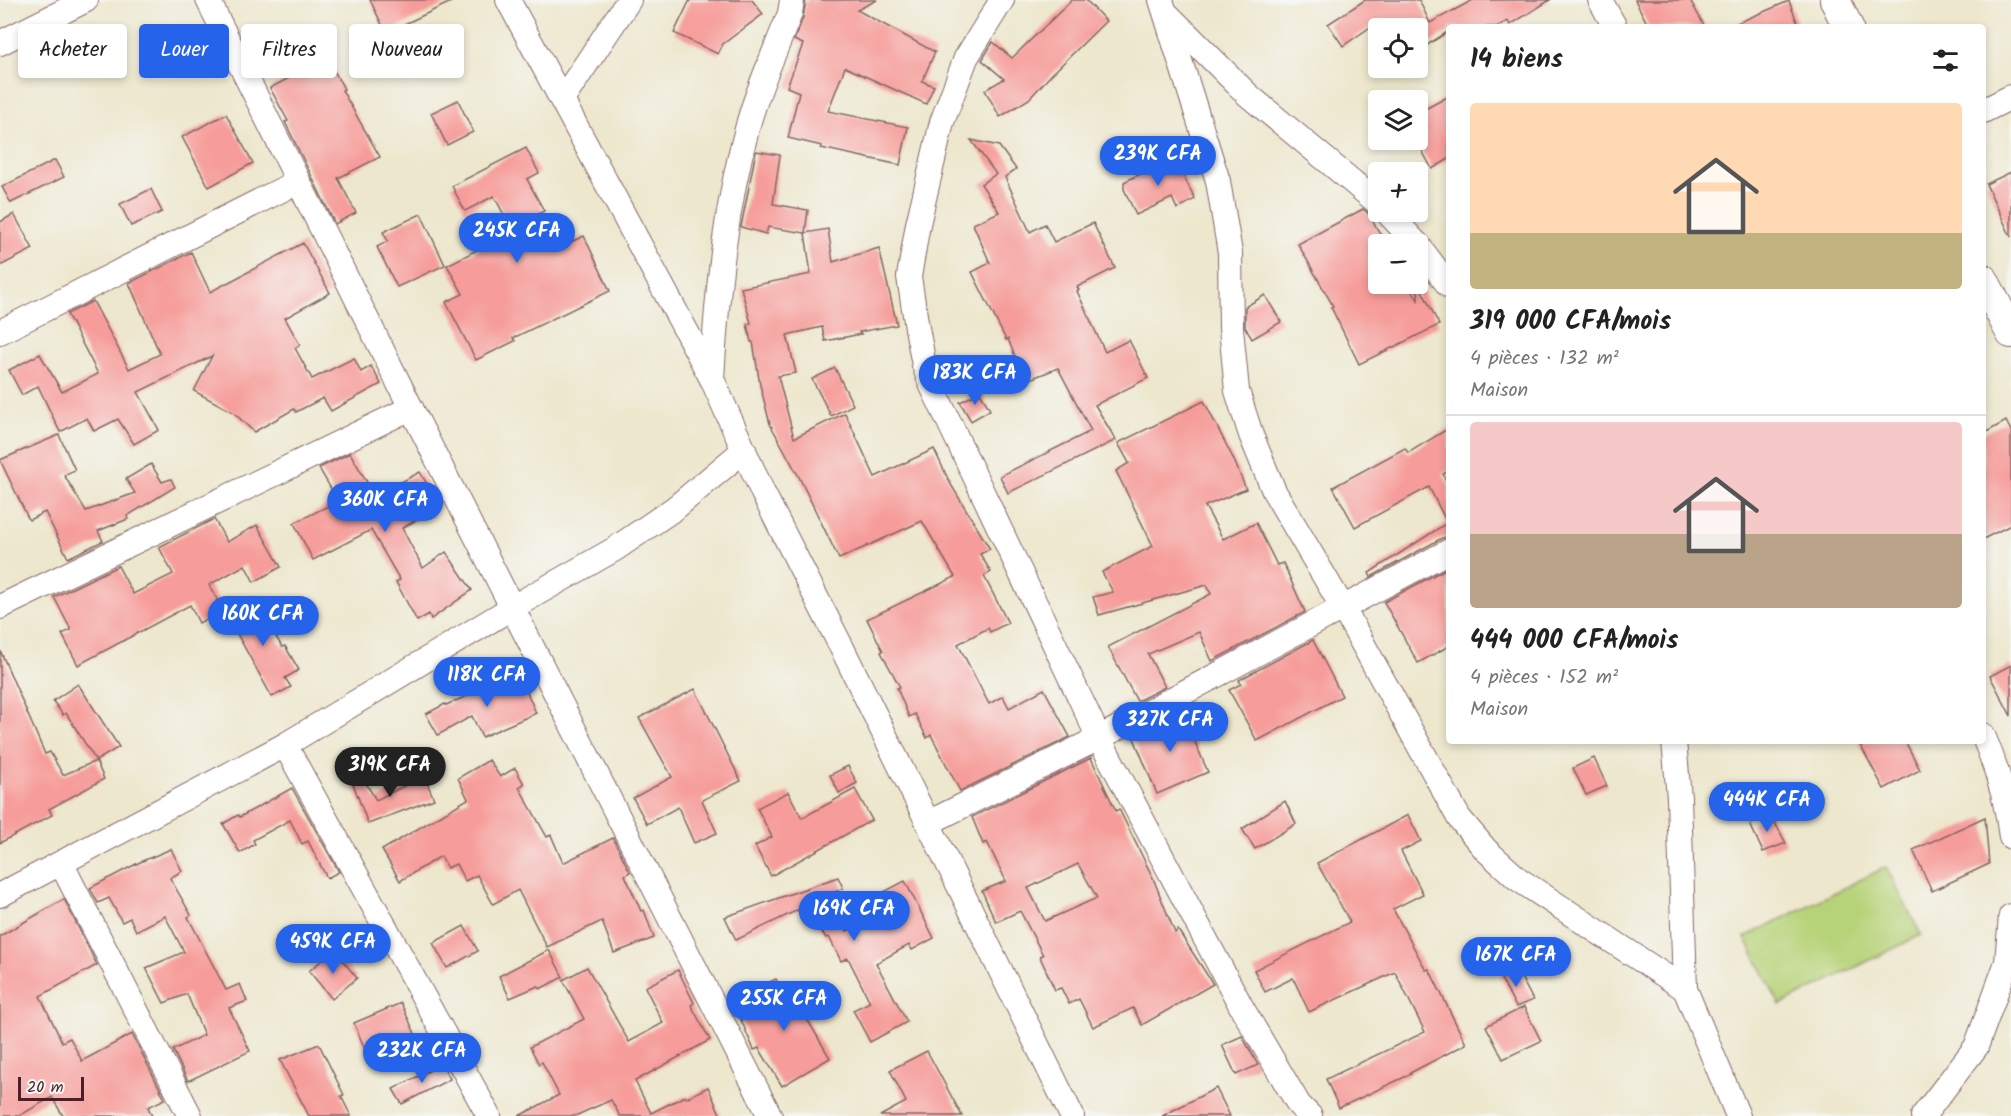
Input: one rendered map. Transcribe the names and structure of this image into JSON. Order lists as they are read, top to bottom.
{
  "scale_bar": "20 m",
  "page": {
    "map_buttons": ["+", "−"],
    "chip": [
      "Acheter",
      "Louer",
      "Filtres",
      "Nouveau"
    ],
    "heading": "14 biens",
    "list": [
      {
        "name": "319 000 CFA/mois",
        "note": "4 pièces · 132 m² · Maison"
      },
      {
        "name": "444 000 CFA/mois",
        "note": "4 pièces · 152 m² · Maison"
      }
    ],
    "price": [
      "239K CFA",
      "245K CFA",
      "183K CFA",
      "360K CFA",
      "160K CFA",
      "118K CFA",
      "327K CFA",
      "319K CFA",
      "444K CFA",
      "169K CFA",
      "459K CFA",
      "167K CFA",
      "255K CFA",
      "232K CFA"
    ],
    "scale": "20 m"
  }
}
